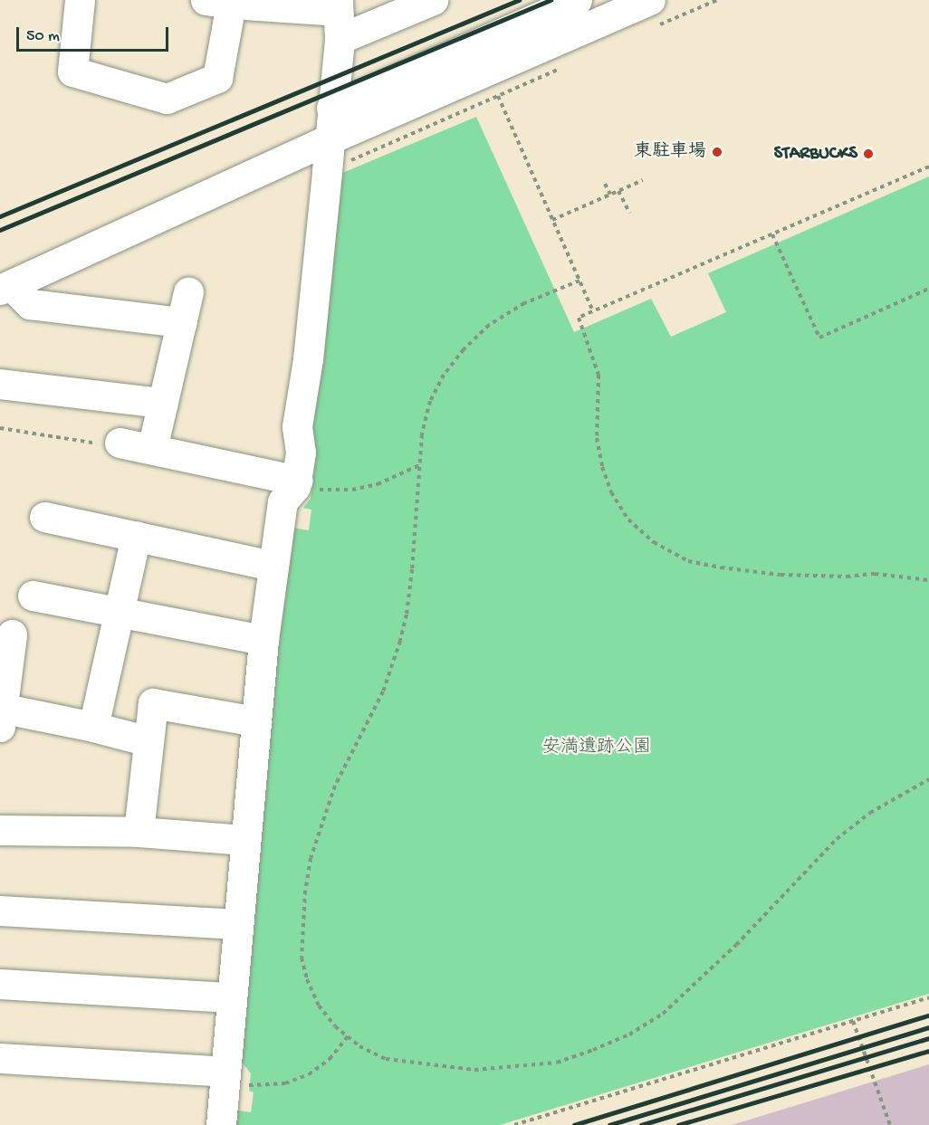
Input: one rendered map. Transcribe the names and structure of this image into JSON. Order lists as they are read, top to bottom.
{
  "parks": ["安満遺跡公園"],
  "places": ["東駐車場", "STARBUCKS"],
  "scale_bar": "50 m"
}
